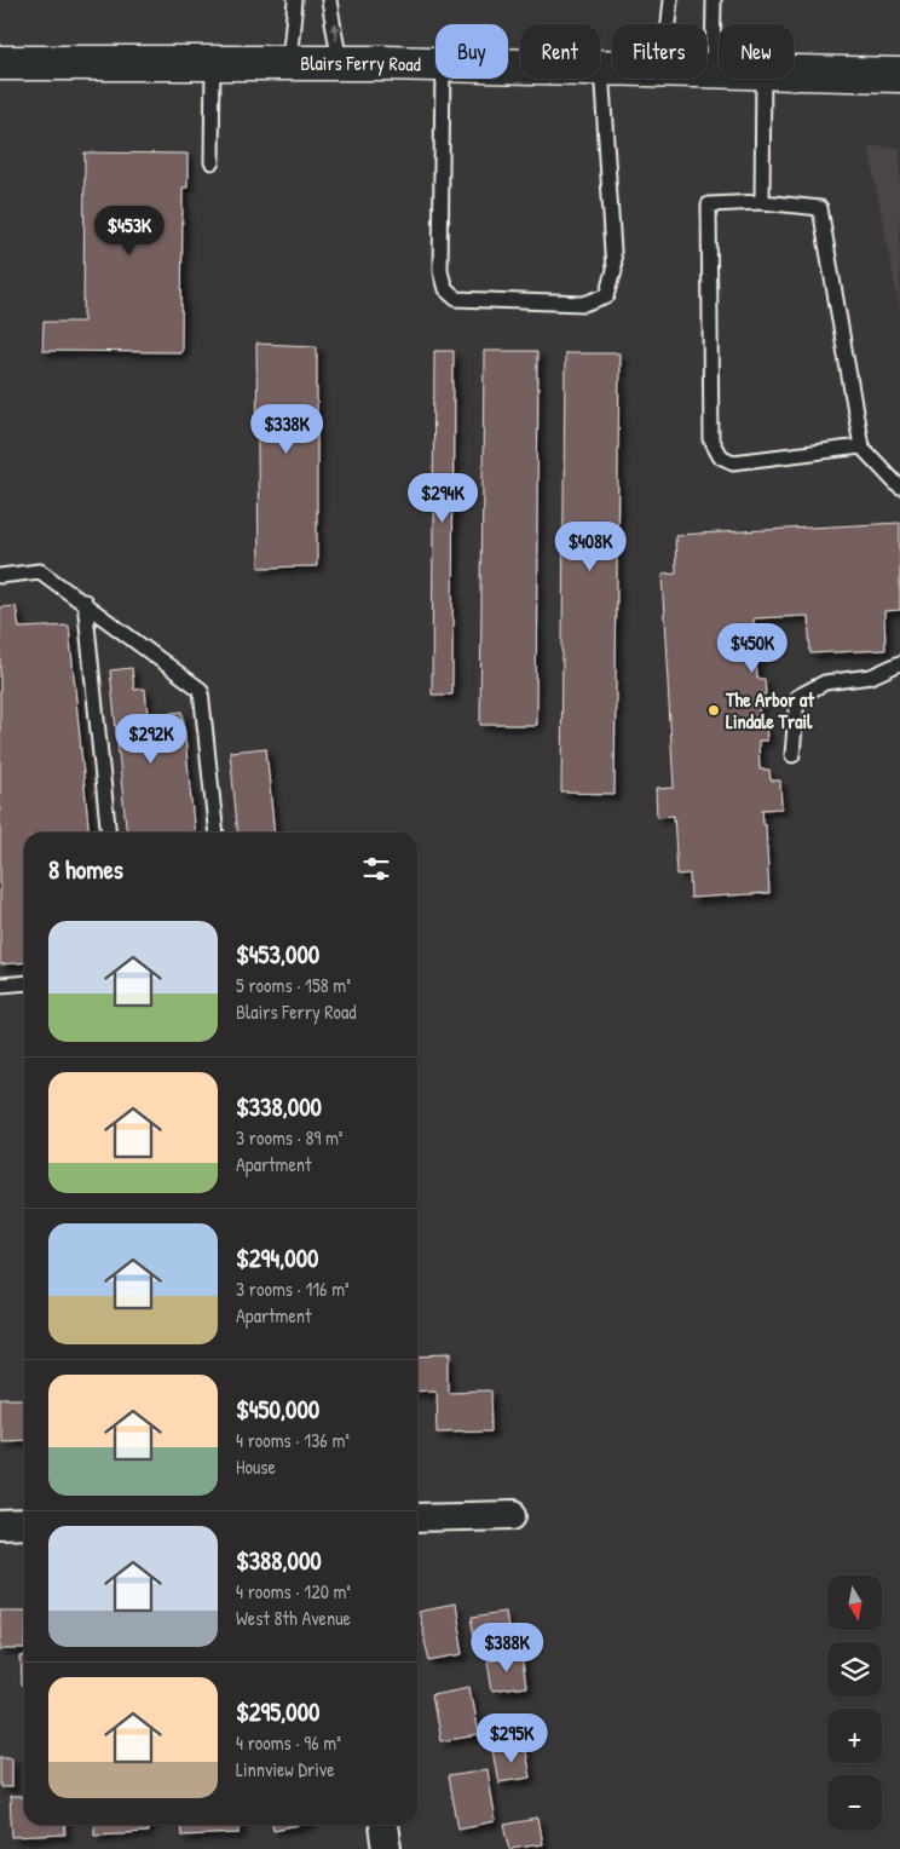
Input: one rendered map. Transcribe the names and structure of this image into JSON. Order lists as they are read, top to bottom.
{
  "streets": {
    "main road": ["Blairs Ferry Road"]
  },
  "places": ["The Arbor at Lindale Trail"],
  "north": "bottom",
  "page": {
    "chip": [
      "Buy",
      "Rent",
      "Filters",
      "New"
    ],
    "price": [
      "$453K",
      "$338K",
      "$294K",
      "$408K",
      "$450K",
      "$292K",
      "$388K",
      "$295K"
    ],
    "heading": "8 homes",
    "list": [
      {
        "name": "$453,000",
        "note": "5 rooms · 158 m² · Blairs Ferry Road"
      },
      {
        "name": "$338,000",
        "note": "3 rooms · 89 m² · Apartment"
      },
      {
        "name": "$294,000",
        "note": "3 rooms · 116 m² · Apartment"
      },
      {
        "name": "$450,000",
        "note": "4 rooms · 136 m² · House"
      },
      {
        "name": "$388,000",
        "note": "4 rooms · 120 m² · West 8th Avenue"
      },
      {
        "name": "$295,000",
        "note": "4 rooms · 96 m² · Linnview Drive"
      }
    ],
    "map_buttons": ["+", "−"]
  }
}
